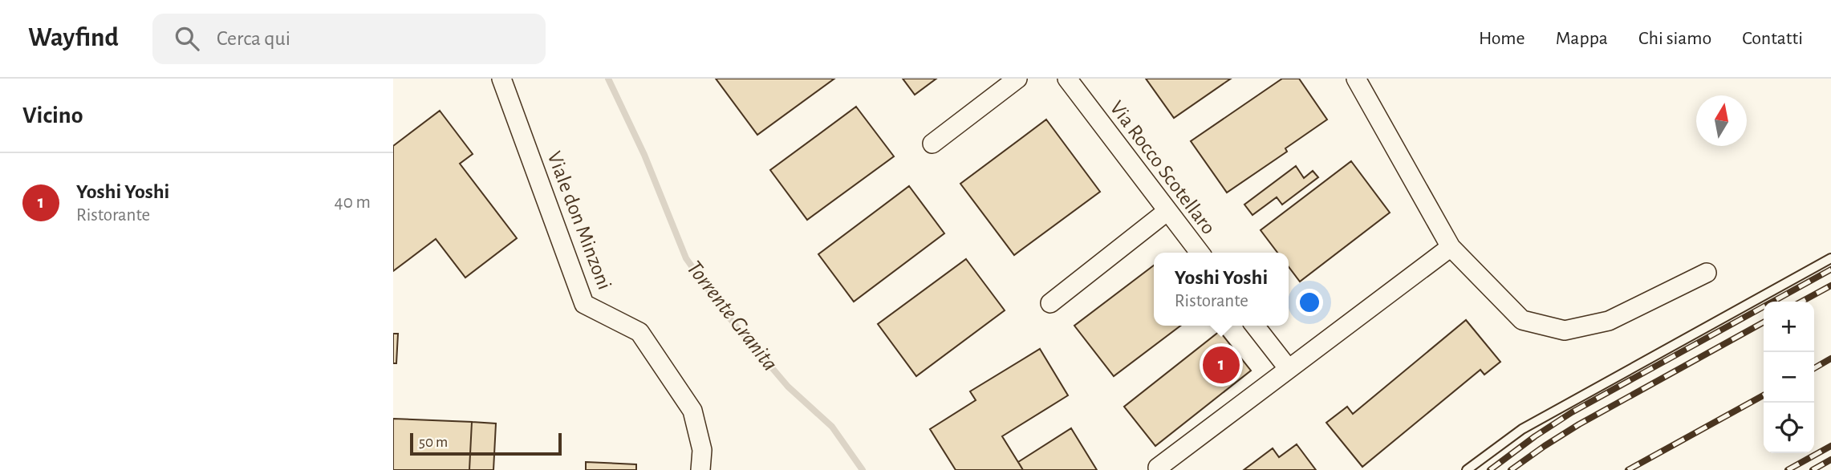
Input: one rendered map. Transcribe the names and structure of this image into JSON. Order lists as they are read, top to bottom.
{
  "streets": {
    "street": ["Via Rocco Scotellaro", "Viale don Minzoni"]
  },
  "water": ["Torrente Granita"],
  "scale_bar": "50 m",
  "north": "top",
  "page": {
    "header": "Wayfind",
    "search": "Cerca qui",
    "nav": [
      "Home",
      "Mappa",
      "Chi siamo",
      "Contatti"
    ],
    "heading": "Vicino",
    "list": [
      {
        "mark": "1",
        "name": "Yoshi Yoshi",
        "note": "Ristorante",
        "value": "40 m"
      }
    ],
    "popup": ["Yoshi Yoshi", "Ristorante"],
    "map_buttons": ["+", "−"],
    "pins": "1",
    "scale": "50 m"
  }
}
